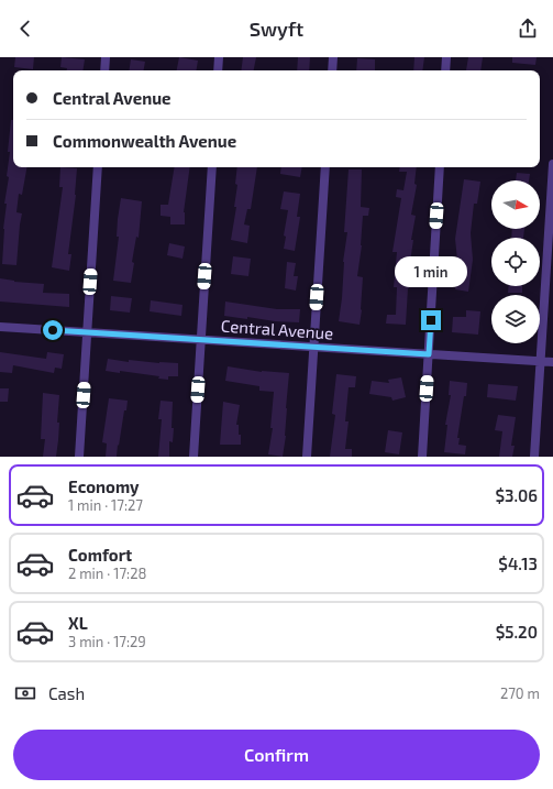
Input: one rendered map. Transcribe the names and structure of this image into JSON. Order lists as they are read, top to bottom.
{
  "streets": {
    "street": ["Central Avenue"]
  },
  "north": "right",
  "page": {
    "header": "Swyft",
    "banner": ["Central Avenue", "Commonwealth Avenue"],
    "bubble": "1 min",
    "list": [
      {
        "name": "Economy",
        "note": "1 min · 17:27",
        "value": "$3.06"
      },
      {
        "name": "Comfort",
        "note": "2 min · 17:28",
        "value": "$4.13"
      },
      {
        "name": "XL",
        "note": "3 min · 17:29",
        "value": "$5.20"
      }
    ],
    "pay": ["Cash", "270 m"],
    "buttons": "Confirm"
  }
}
